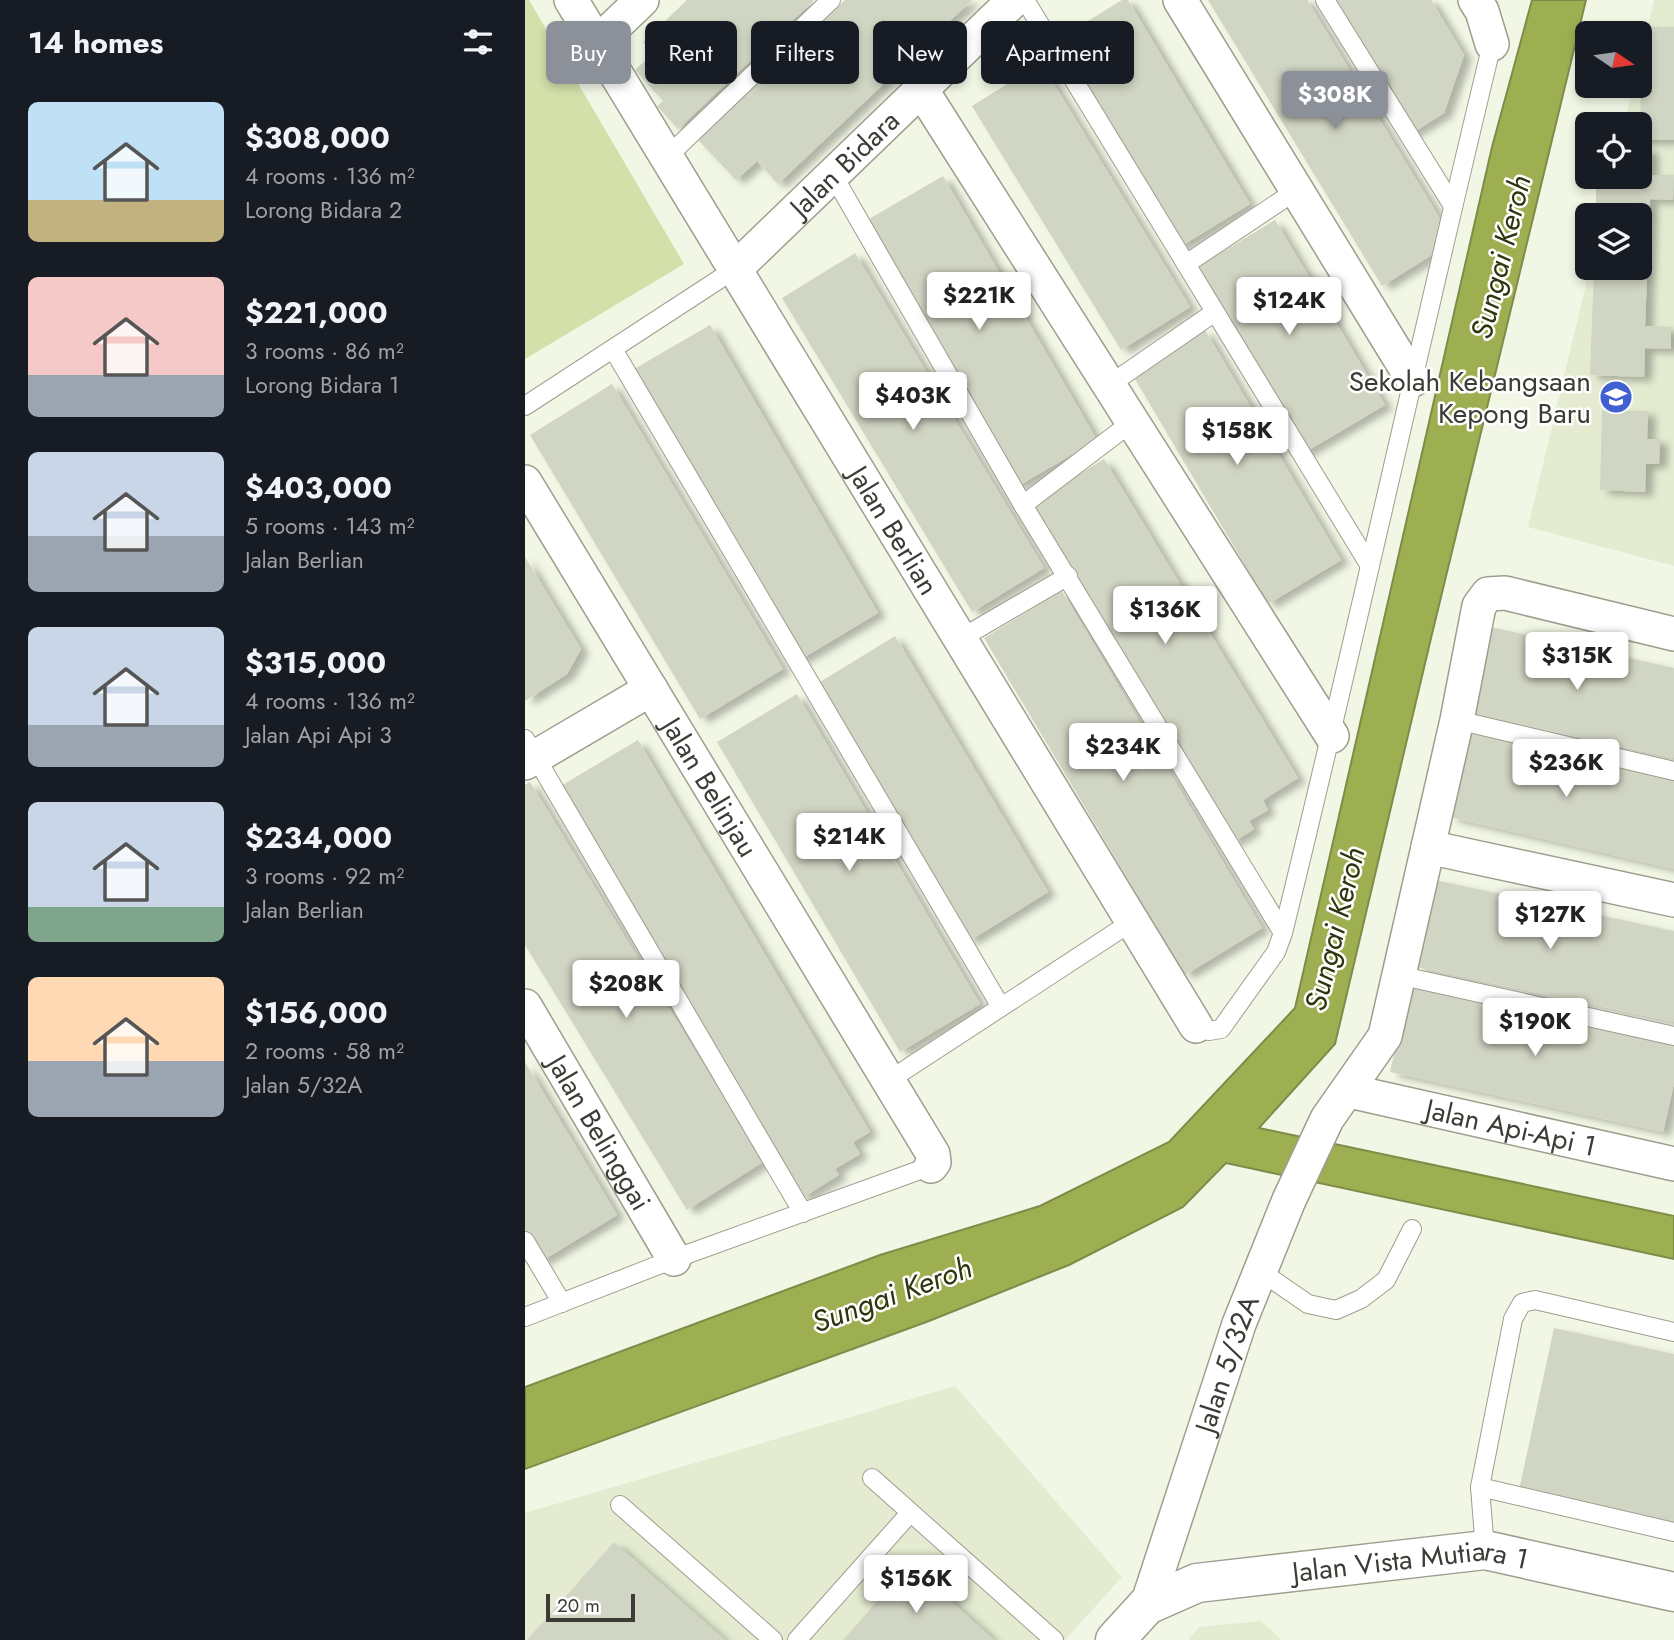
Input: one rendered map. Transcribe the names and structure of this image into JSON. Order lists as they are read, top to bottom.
{
  "streets": {
    "street": [
      "Jalan Bidara",
      "Jalan Berlian",
      "Jalan Belinjau",
      "Jalan Api-Api 1",
      "Jalan Belinggai",
      "Jalan 5/32A",
      "Jalan Vista Mutiara 1"
    ]
  },
  "crossings": [
    ["Jalan Bidara", "Jalan Berlian"],
    ["Jalan Api-Api 1", "Jalan 5/32A"],
    ["Jalan 5/32A", "Jalan Vista Mutiara 1"]
  ],
  "water": ["Sungai Keroh"],
  "places": {
    "school or university": ["Sekolah Kebangsaan Kepong Baru"]
  },
  "scale_bar": "20 m",
  "north": "right",
  "page": {
    "heading": "14 homes",
    "chip": [
      "Buy",
      "Rent",
      "Filters",
      "New",
      "Apartment"
    ],
    "price": [
      "$308K",
      "$221K",
      "$124K",
      "$403K",
      "$158K",
      "$136K",
      "$315K",
      "$234K",
      "$236K",
      "$214K",
      "$127K",
      "$208K",
      "$190K",
      "$156K"
    ],
    "list": [
      {
        "name": "$308,000",
        "note": "4 rooms · 136 m² · Lorong Bidara 2"
      },
      {
        "name": "$221,000",
        "note": "3 rooms · 86 m² · Lorong Bidara 1"
      },
      {
        "name": "$403,000",
        "note": "5 rooms · 143 m² · Jalan Berlian"
      },
      {
        "name": "$315,000",
        "note": "4 rooms · 136 m² · Jalan Api Api 3"
      },
      {
        "name": "$234,000",
        "note": "3 rooms · 92 m² · Jalan Berlian"
      },
      {
        "name": "$156,000",
        "note": "2 rooms · 58 m² · Jalan 5/32A"
      }
    ],
    "scale": "20 m"
  }
}
